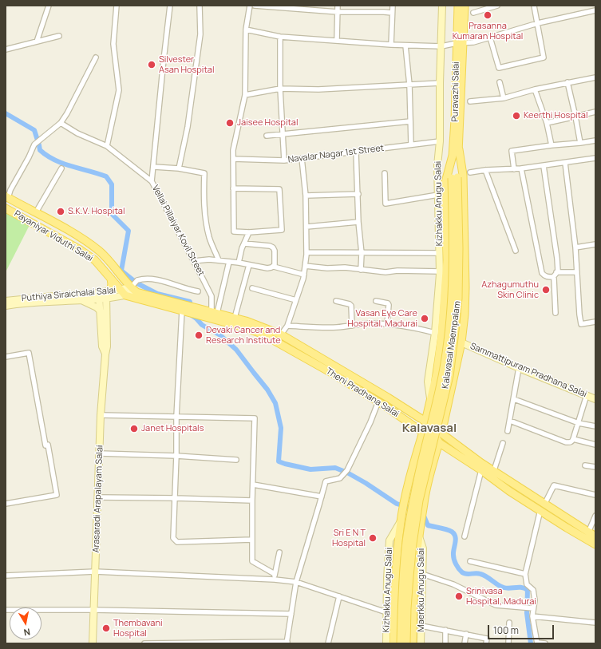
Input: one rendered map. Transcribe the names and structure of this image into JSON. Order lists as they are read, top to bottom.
{
  "streets": {
    "main road": [
      "Puravazhi Salai",
      "Payaniyar Viduthi Salai",
      "Kalavasal Maempalam",
      "Theni Pradhana Salai"
    ],
    "street": [
      "Navalar Nagar 1st Street",
      "Kizhakku Anugu Salai",
      "Vellai Pillaiyar Kovil Street",
      "Puthiya Siraichalai Salai",
      "Sammattipuram Pradhana Salai",
      "Arasaradi Arapalayam Salai",
      "Maerkku Anugu Salai"
    ]
  },
  "crossings": [
    ["Puravazhi Salai", "Kalavasal Maempalam"],
    ["Navalar Nagar 1st Street", "Kizhakku Anugu Salai"],
    ["Vellai Pillaiyar Kovil Street", "Theni Pradhana Salai"],
    ["Payaniyar Viduthi Salai", "Puthiya Siraichalai Salai"],
    ["Payaniyar Viduthi Salai", "Theni Pradhana Salai"],
    ["Puthiya Siraichalai Salai", "Theni Pradhana Salai"],
    ["Puthiya Siraichalai Salai", "Arasaradi Arapalayam Salai"]
  ],
  "districts": ["Kalavasal"],
  "places": [
    "Prasanna Kumaran Hospital",
    "Silvester Asan Hospital",
    "Keerthi Hospital",
    "Jaisee Hospital",
    "S.K.V. Hospital",
    "Azhagumuthu Skin Clinic",
    "Vasan Eye Care Hospital, Madurai",
    "Devaki Cancer and Research Institute",
    "Janet Hospitals",
    "Sri E N T Hospital",
    "Srinivasa Hospital, Madurai",
    "Thembavani Hospital"
  ],
  "scale_bar": "100 m",
  "north": "bottom"
}
